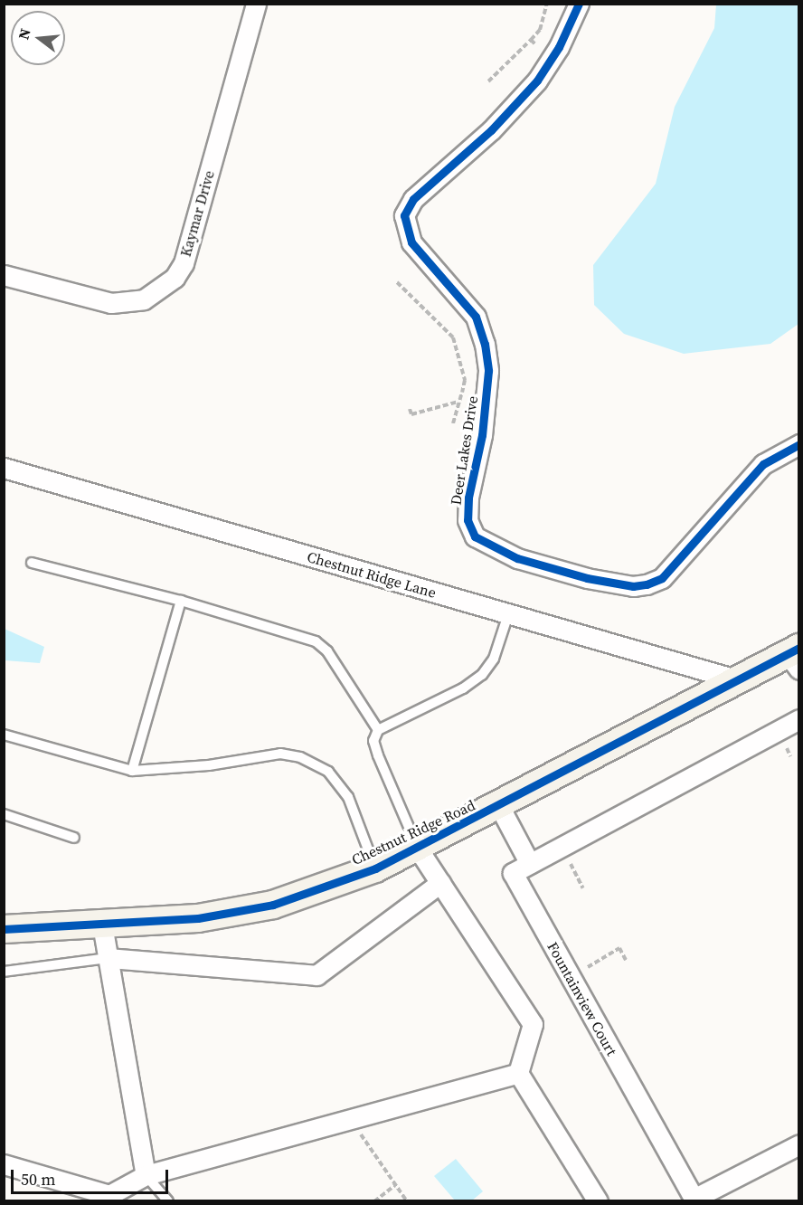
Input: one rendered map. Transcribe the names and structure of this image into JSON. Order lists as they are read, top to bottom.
{
  "streets": {
    "street": [
      "Kaymar Drive",
      "Deer Lakes Drive",
      "Chestnut Ridge Lane",
      "Chestnut Ridge Road",
      "Fountainview Court"
    ]
  },
  "crossings": [
    ["Chestnut Ridge Lane", "Chestnut Ridge Road"]
  ],
  "scale_bar": "50 m",
  "north": "left"
}
